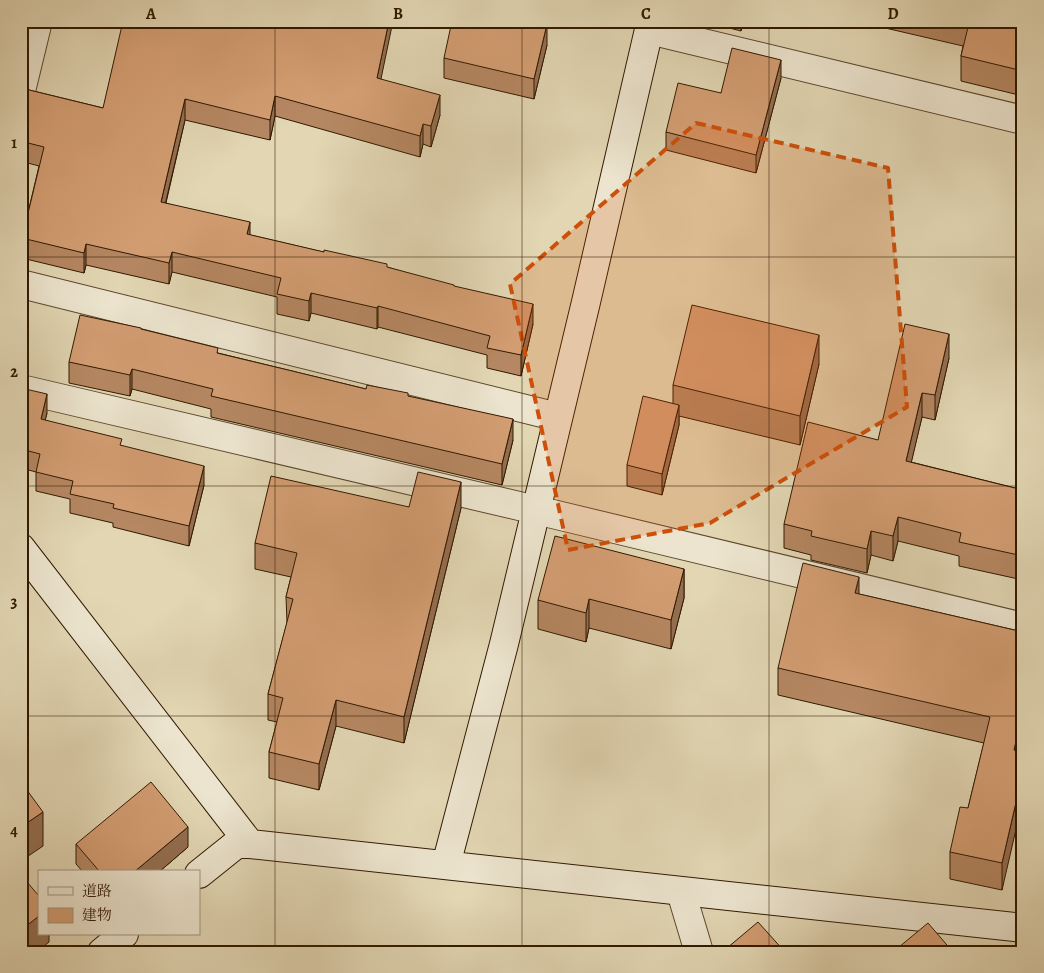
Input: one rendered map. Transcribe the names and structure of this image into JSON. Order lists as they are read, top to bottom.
{
  "legend": ["道路", "建物"],
  "grid": {
    "columns": [
      "A",
      "B",
      "C",
      "D"
    ],
    "rows": [
      "1",
      "2",
      "3",
      "4"
    ]
  }
}
